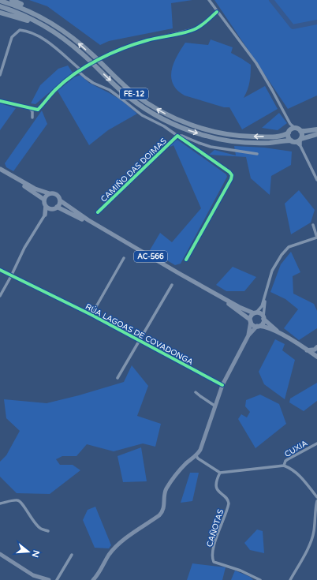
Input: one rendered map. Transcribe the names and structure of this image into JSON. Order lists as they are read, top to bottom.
{
  "streets": {
    "highway": ["FE-12"],
    "main road": ["AC-566"],
    "street": [
      "CAMIÑO DAS DOIMAS",
      "RÚA LAGOAS DE COVADONGA",
      "CUXIA",
      "CAÑOTAS"
    ]
  },
  "north": "right"
}
